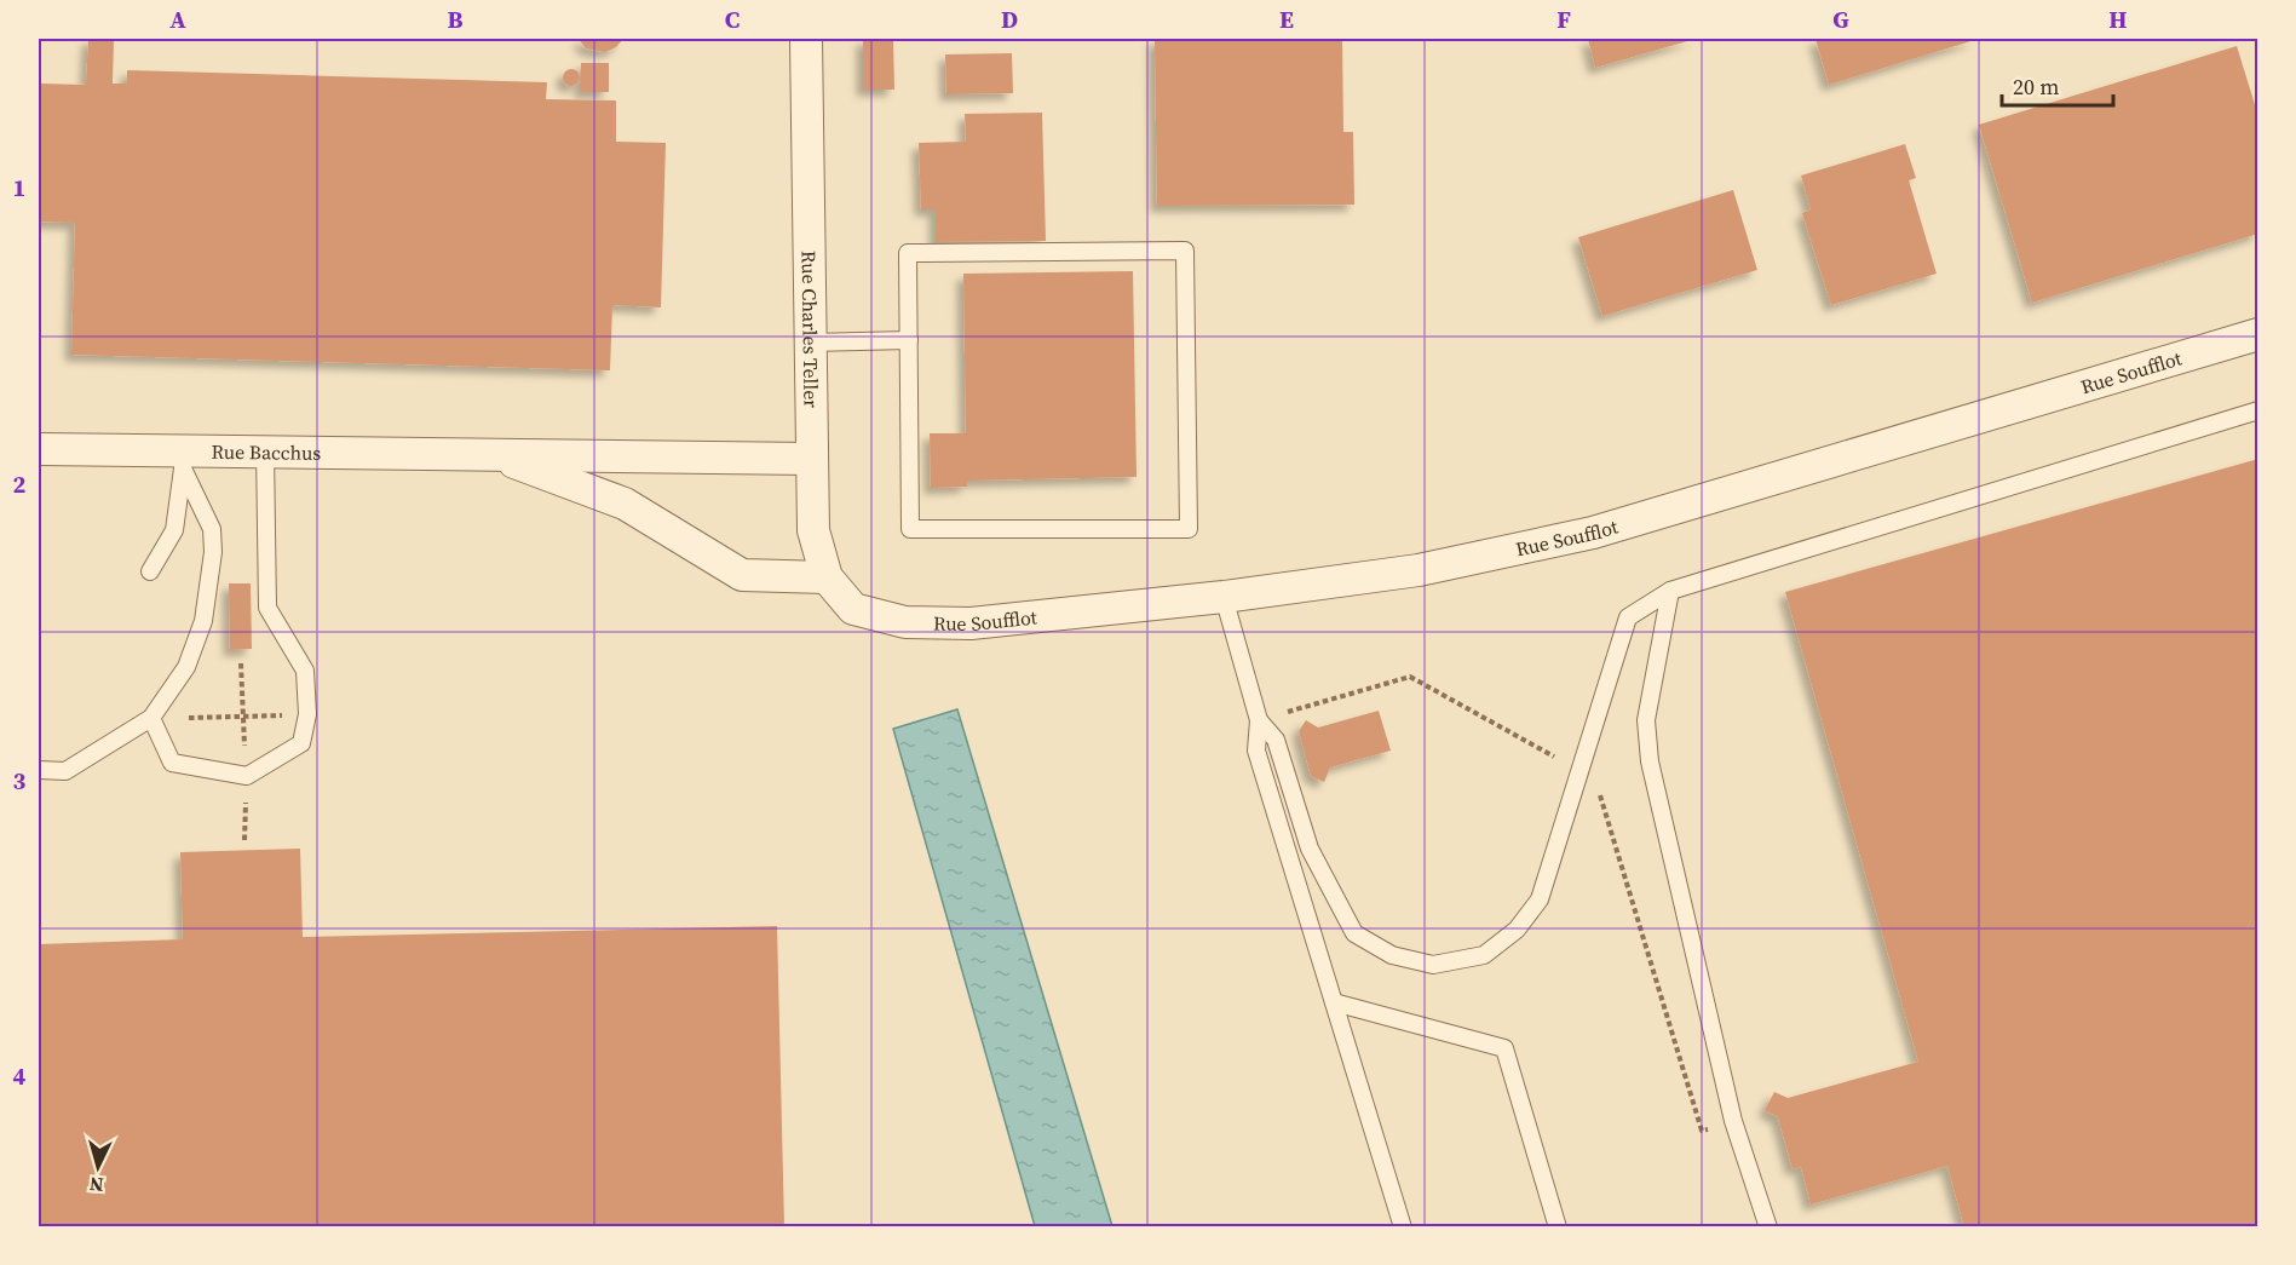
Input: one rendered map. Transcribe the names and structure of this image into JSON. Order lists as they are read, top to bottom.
{
  "streets": {
    "street": ["Rue Charles Teller", "Rue Soufflot", "Rue Bacchus"]
  },
  "crossings": [
    ["Rue Charles Teller", "Rue Soufflot"],
    ["Rue Charles Teller", "Rue Bacchus"]
  ],
  "scale_bar": "20 m",
  "north": "bottom",
  "grid": {
    "columns": [
      "A",
      "B",
      "C",
      "D",
      "E",
      "F",
      "G",
      "H"
    ],
    "rows": [
      "1",
      "2",
      "3",
      "4"
    ]
  }
}
